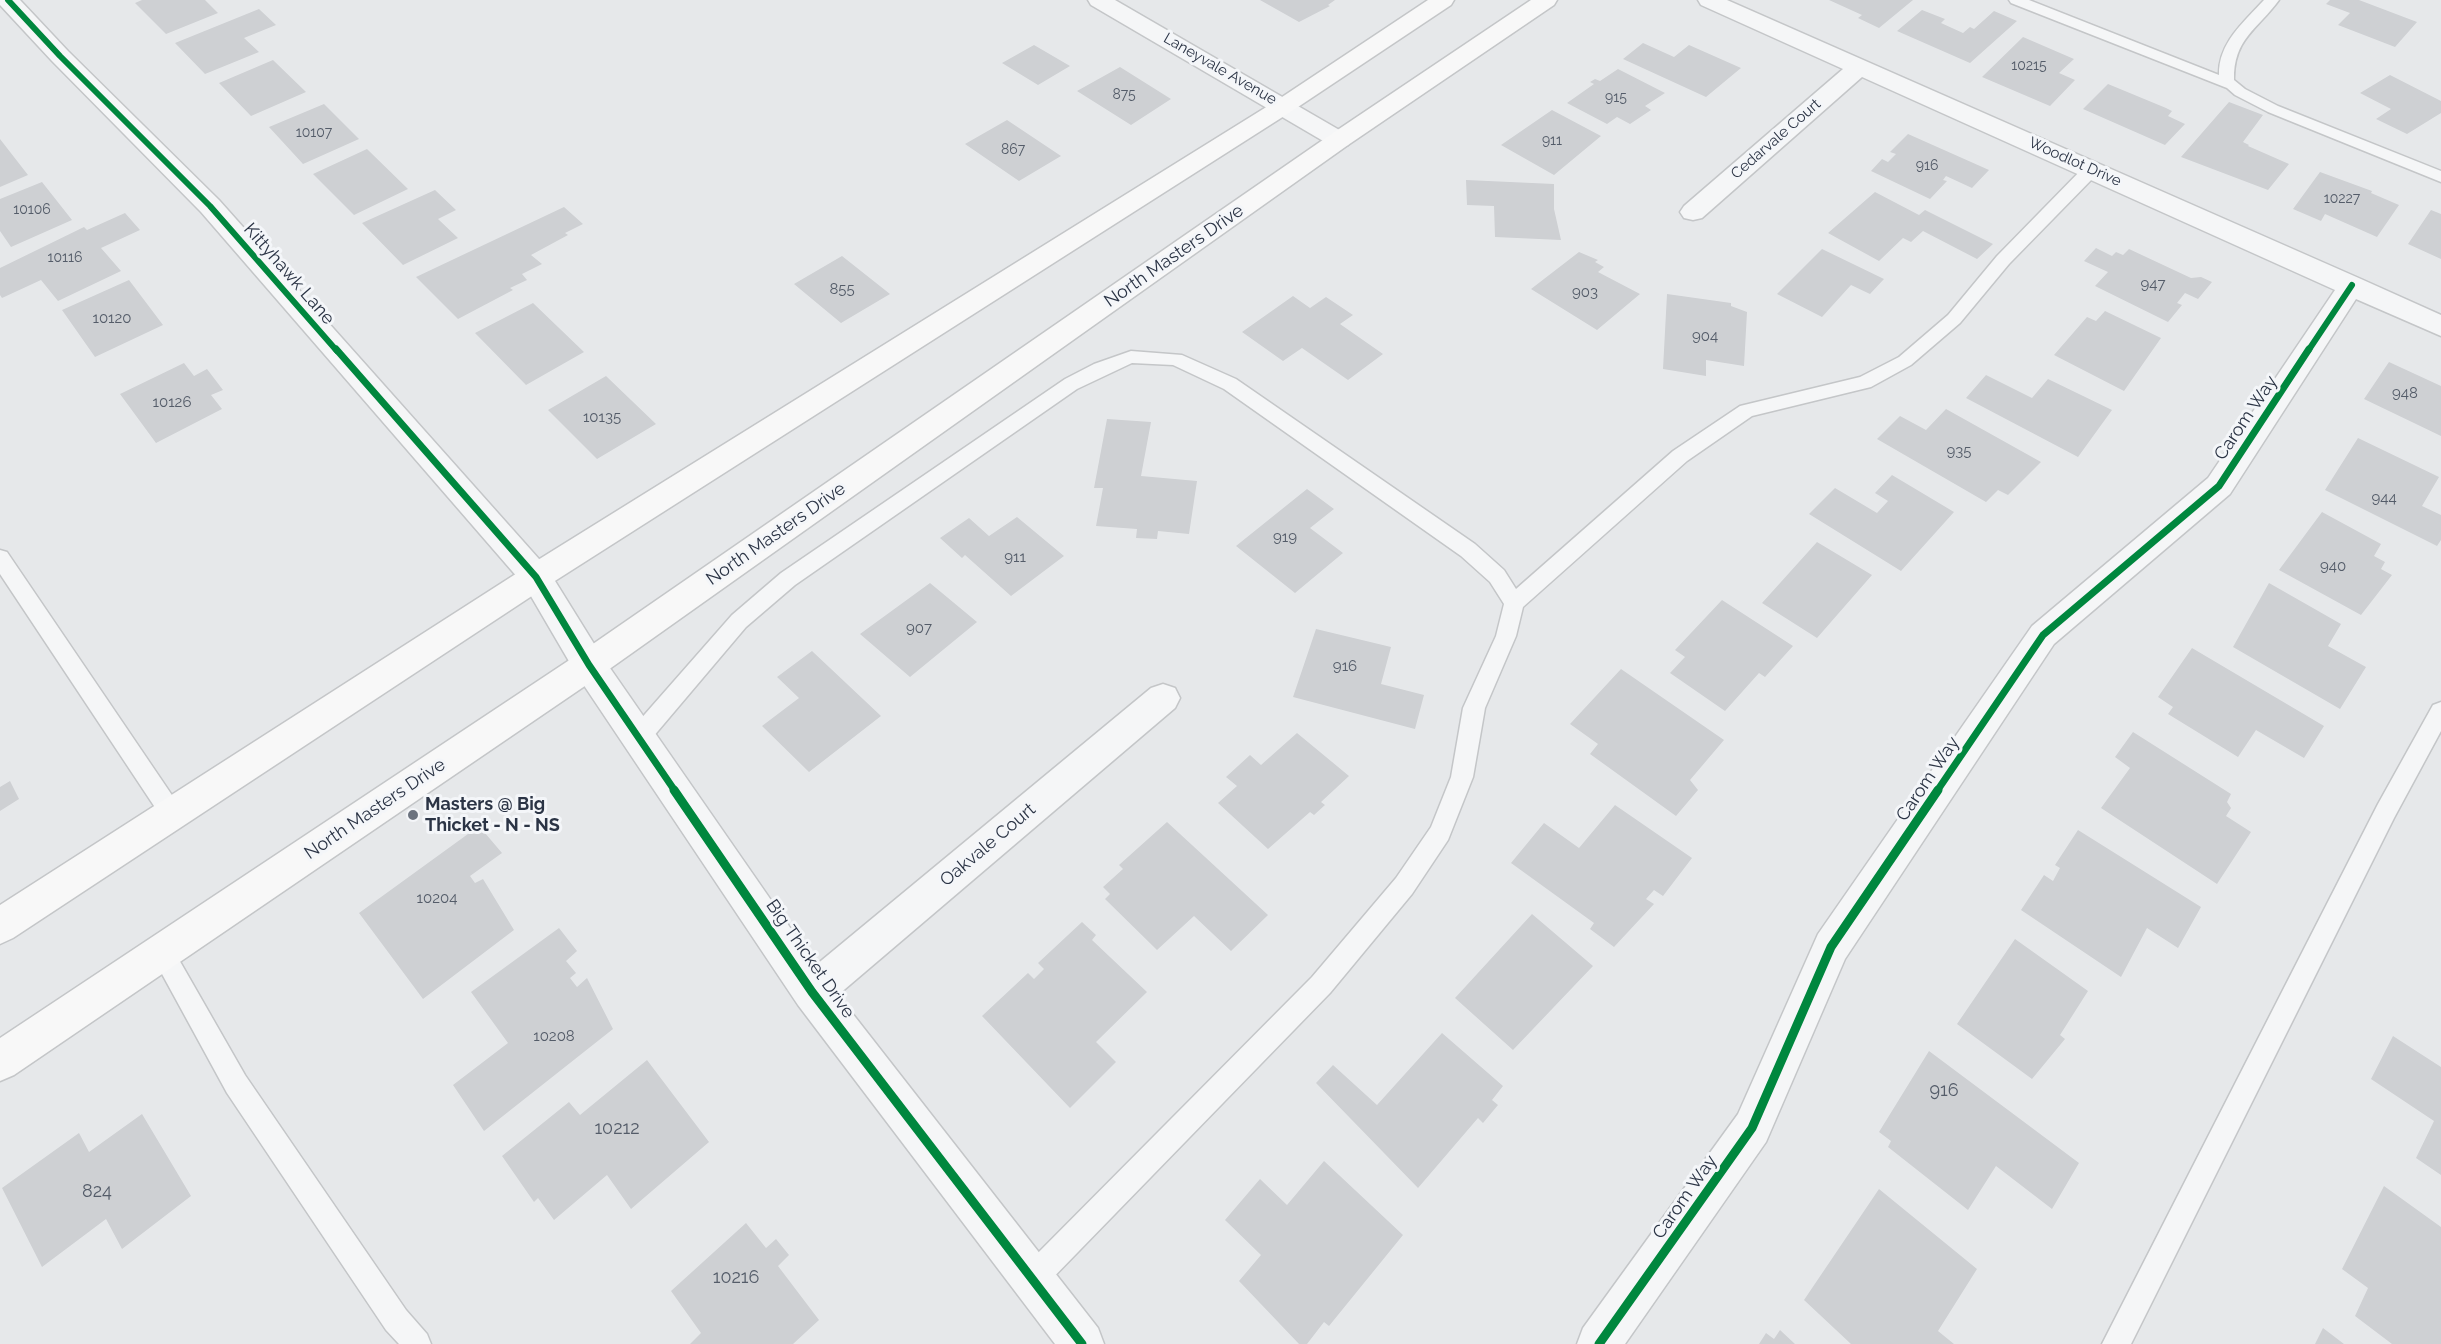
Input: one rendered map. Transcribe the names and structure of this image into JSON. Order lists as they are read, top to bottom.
{
  "streets": {
    "main road": ["North Masters Drive"],
    "street": [
      "Laneyvale Avenue",
      "Cedarvale Court",
      "Woodlot Drive",
      "Kittyhawk Lane",
      "Carom Way",
      "Oakvale Court",
      "Big Thicket Drive"
    ]
  },
  "crossings": [
    ["Laneyvale Avenue", "North Masters Drive"],
    ["Cedarvale Court", "Woodlot Drive"],
    ["Woodlot Drive", "Carom Way"],
    ["North Masters Drive", "Big Thicket Drive"],
    ["Kittyhawk Lane", "Big Thicket Drive"],
    ["Oakvale Court", "Big Thicket Drive"]
  ],
  "places": ["Masters @ Big Thicket - N - NS"],
  "house_numbers": [
    "10215",
    "875",
    "915",
    "10107",
    "911",
    "867",
    "916",
    "10227",
    "10106",
    "10116",
    "947",
    "855",
    "903",
    "10120",
    "904",
    "948",
    "10126",
    "10135",
    "935",
    "944",
    "919",
    "911",
    "940",
    "907",
    "916",
    "10204",
    "10208",
    "916",
    "10212",
    "824",
    "10216"
  ]
}
